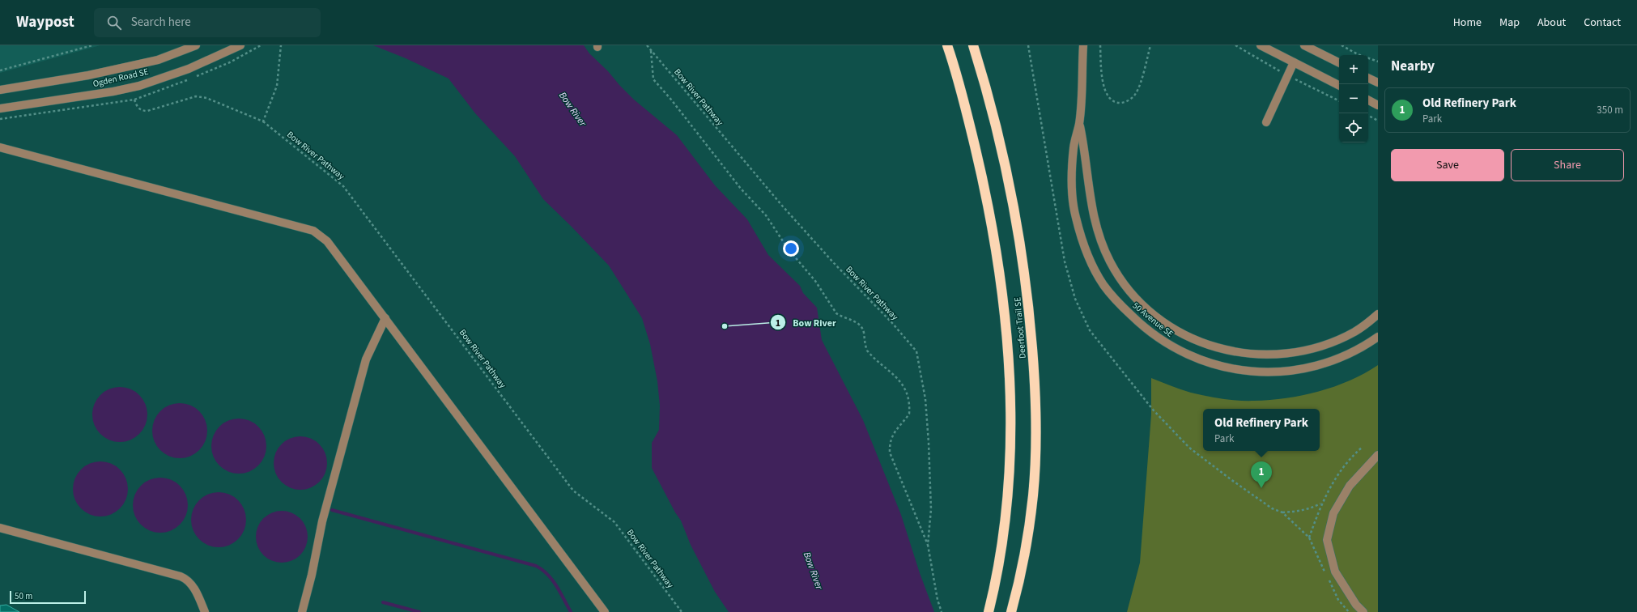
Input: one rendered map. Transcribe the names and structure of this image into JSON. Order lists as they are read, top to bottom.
{
  "streets": {
    "highway": ["Deerfoot Trail SE"],
    "street": ["Ogden Road SE", "50 Avenue SE"],
    "path": ["Bow River Pathway"]
  },
  "water": ["Bow River"],
  "places": ["Bow River"],
  "scale_bar": "50 m",
  "page": {
    "header": "Waypost",
    "search": "Search here",
    "nav": [
      "Home",
      "Map",
      "About",
      "Contact"
    ],
    "heading": "Nearby",
    "map_buttons": ["+", "−"],
    "list": [
      {
        "mark": "1",
        "name": "Old Refinery Park",
        "note": "Park",
        "value": "350 m"
      }
    ],
    "buttons": ["Save", "Share"],
    "popup": ["Old Refinery Park", "Park"],
    "pins": "1",
    "scale": "50 m"
  }
}
